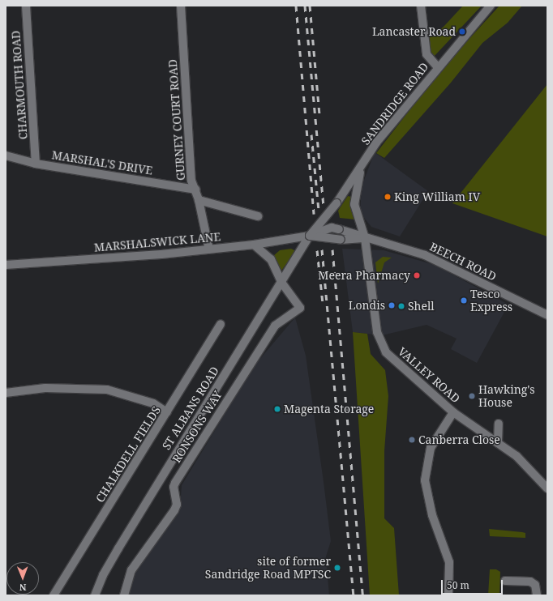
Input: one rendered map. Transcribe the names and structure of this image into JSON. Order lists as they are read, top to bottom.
{
  "streets": {
    "street": [
      "CHARMOUTH ROAD",
      "SANDRIDGE ROAD",
      "GURNEY COURT ROAD",
      "MARSHAL'S DRIVE",
      "MARSHALSWICK LANE",
      "BEECH ROAD",
      "VALLEY ROAD",
      "ST ALBANS ROAD",
      "RONSONS WAY",
      "CHALKDELL FIELDS"
    ]
  },
  "crossings": [
    ["CHARMOUTH ROAD", "MARSHAL'S DRIVE"],
    ["SANDRIDGE ROAD", "MARSHALSWICK LANE"],
    ["SANDRIDGE ROAD", "BEECH ROAD"],
    ["SANDRIDGE ROAD", "VALLEY ROAD"],
    ["SANDRIDGE ROAD", "ST ALBANS ROAD"],
    ["GURNEY COURT ROAD", "MARSHAL'S DRIVE"],
    ["GURNEY COURT ROAD", "MARSHALSWICK LANE"],
    ["MARSHALSWICK LANE", "BEECH ROAD"],
    ["MARSHALSWICK LANE", "ST ALBANS ROAD"],
    ["BEECH ROAD", "VALLEY ROAD"],
    ["BEECH ROAD", "ST ALBANS ROAD"],
    ["ST ALBANS ROAD", "RONSONS WAY"]
  ],
  "places": [
    "Lancaster Road",
    "King William IV",
    "Meera Pharmacy",
    "Tesco Express",
    "Londis",
    "Shell",
    "Hawking's House",
    "Magenta Storage",
    "Canberra Close",
    "site of former Sandridge Road MPTSC"
  ],
  "scale_bar": "50 m",
  "north": "bottom"
}
